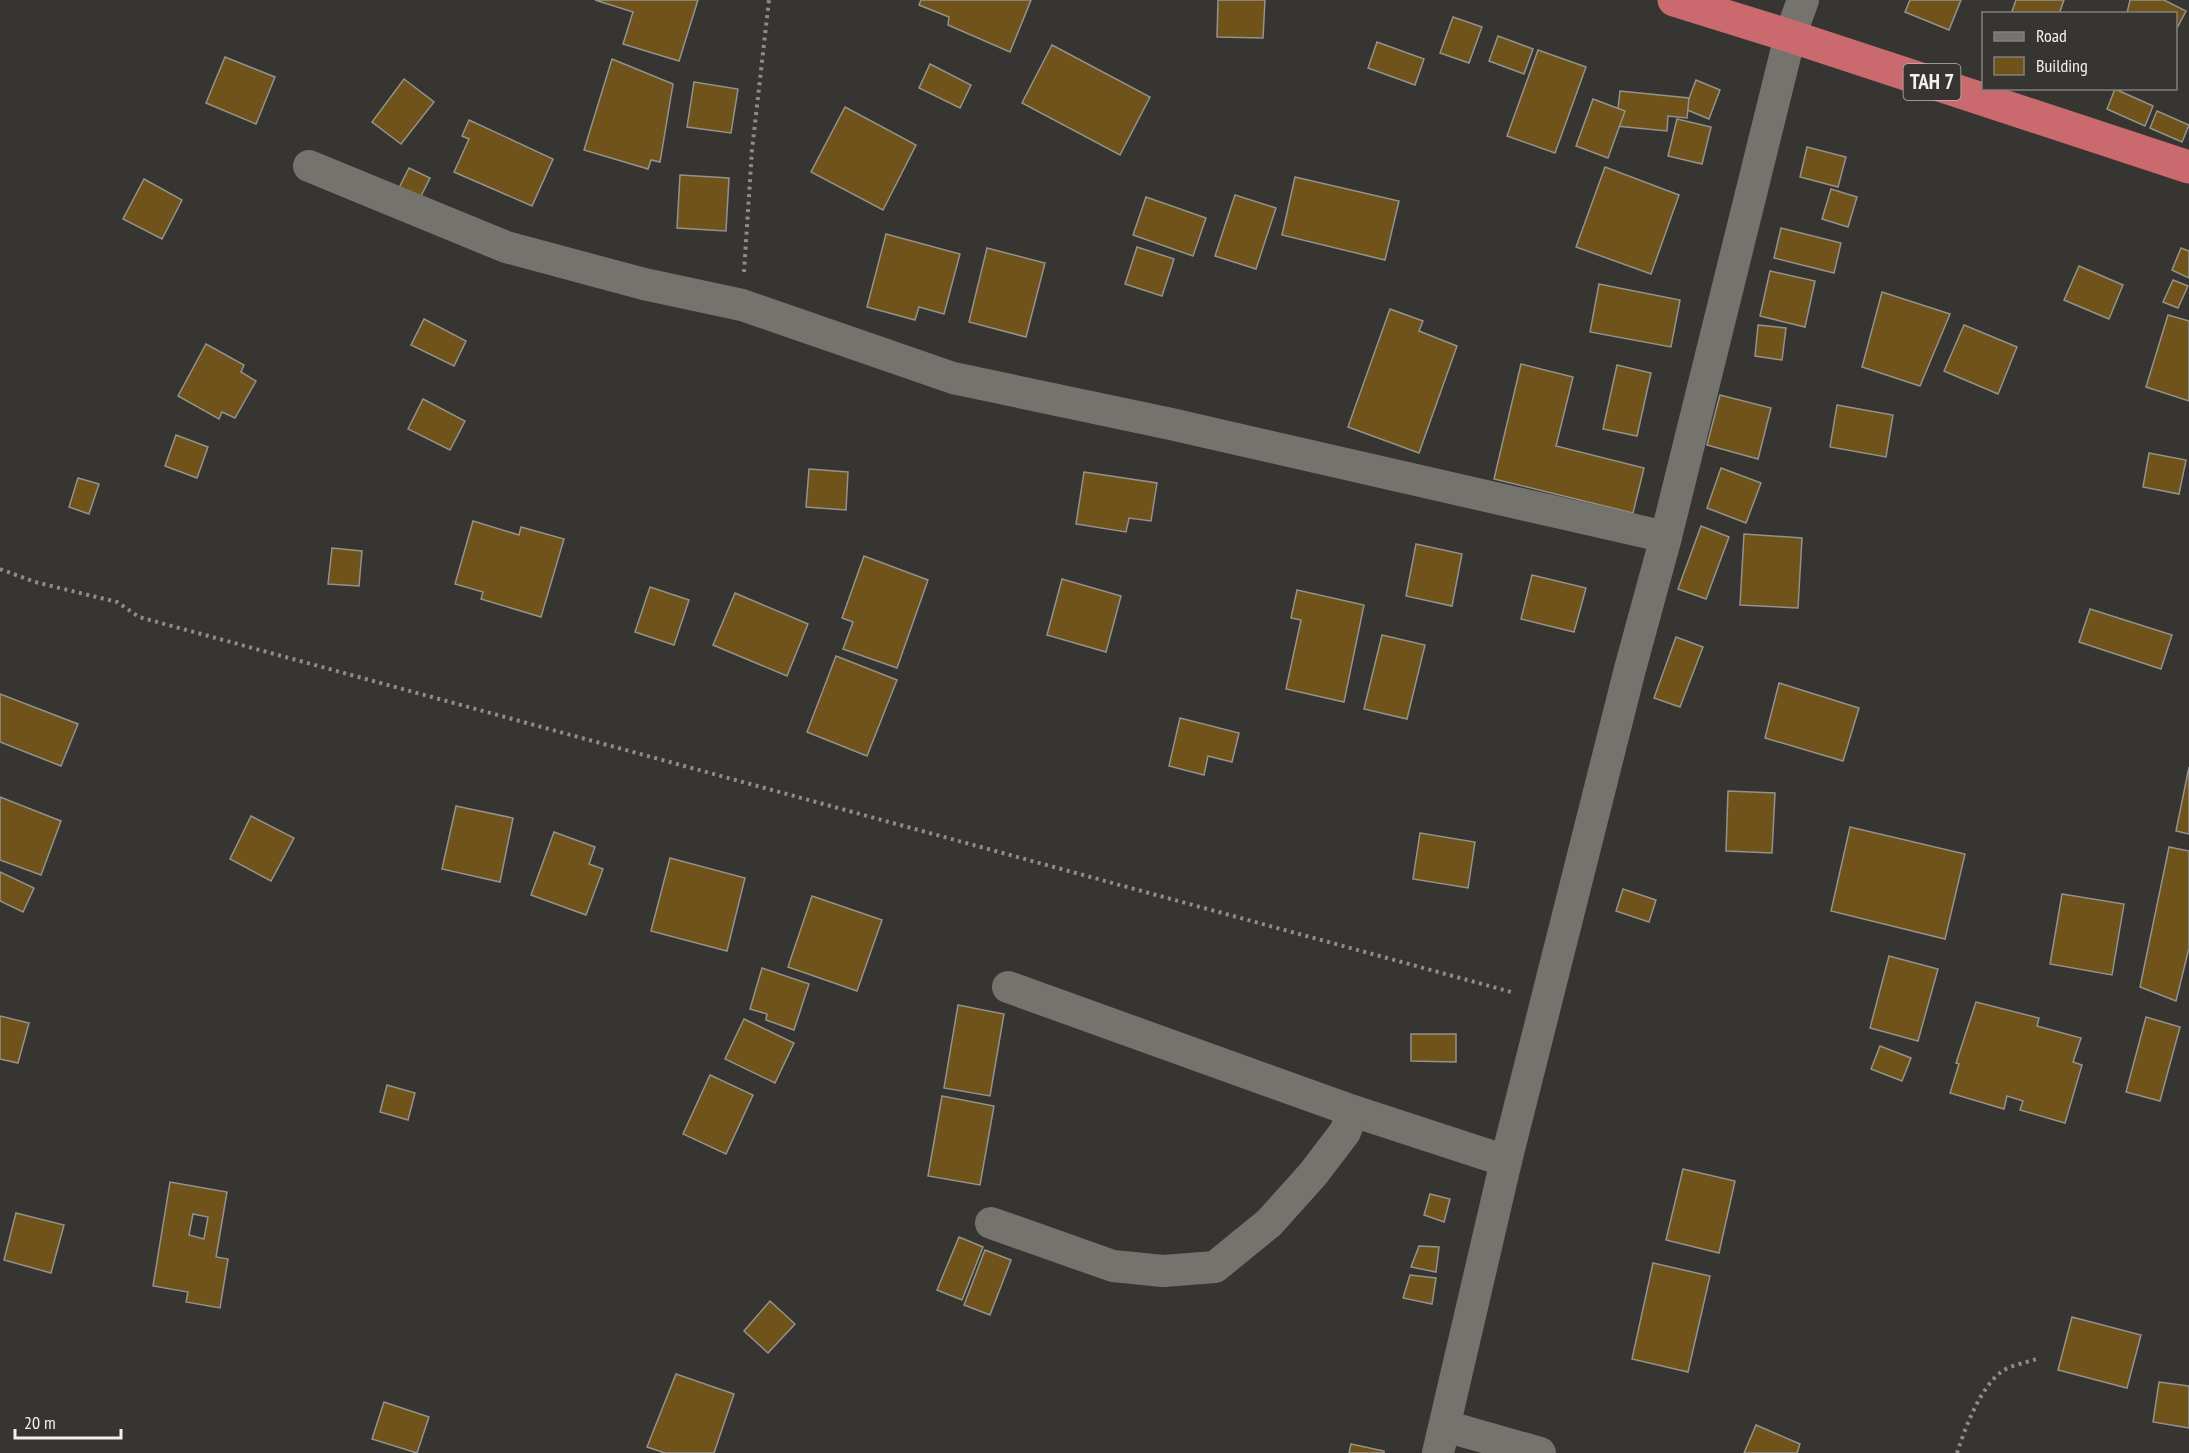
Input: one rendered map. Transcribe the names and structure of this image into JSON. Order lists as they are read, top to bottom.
{
  "streets": {
    "highway": ["TAH 7"]
  },
  "legend": ["Road", "Building"],
  "scale_bar": "20 m"
}
